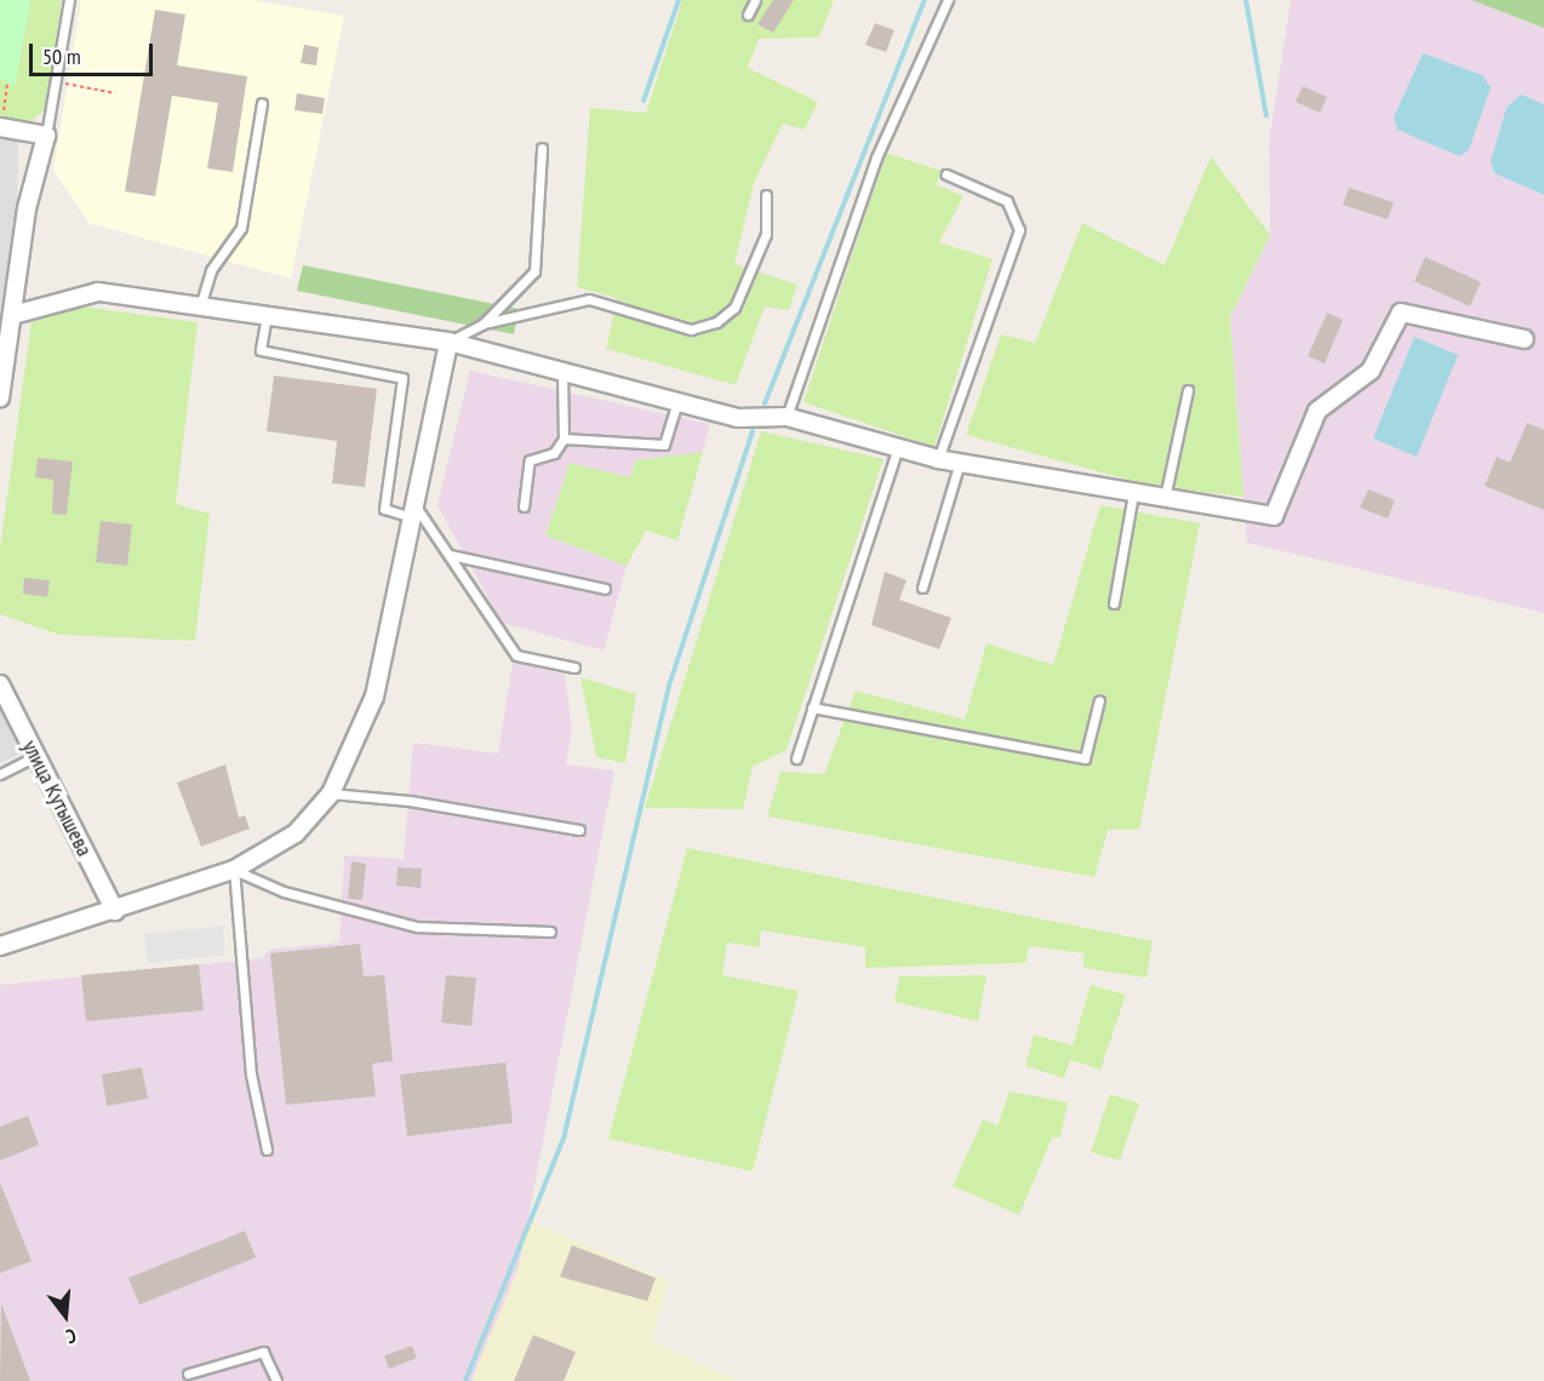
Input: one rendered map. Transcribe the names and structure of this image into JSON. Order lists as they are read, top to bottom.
{
  "streets": {
    "street": ["улица Кутышева"]
  },
  "scale_bar": "50 m",
  "north": "bottom"
}
